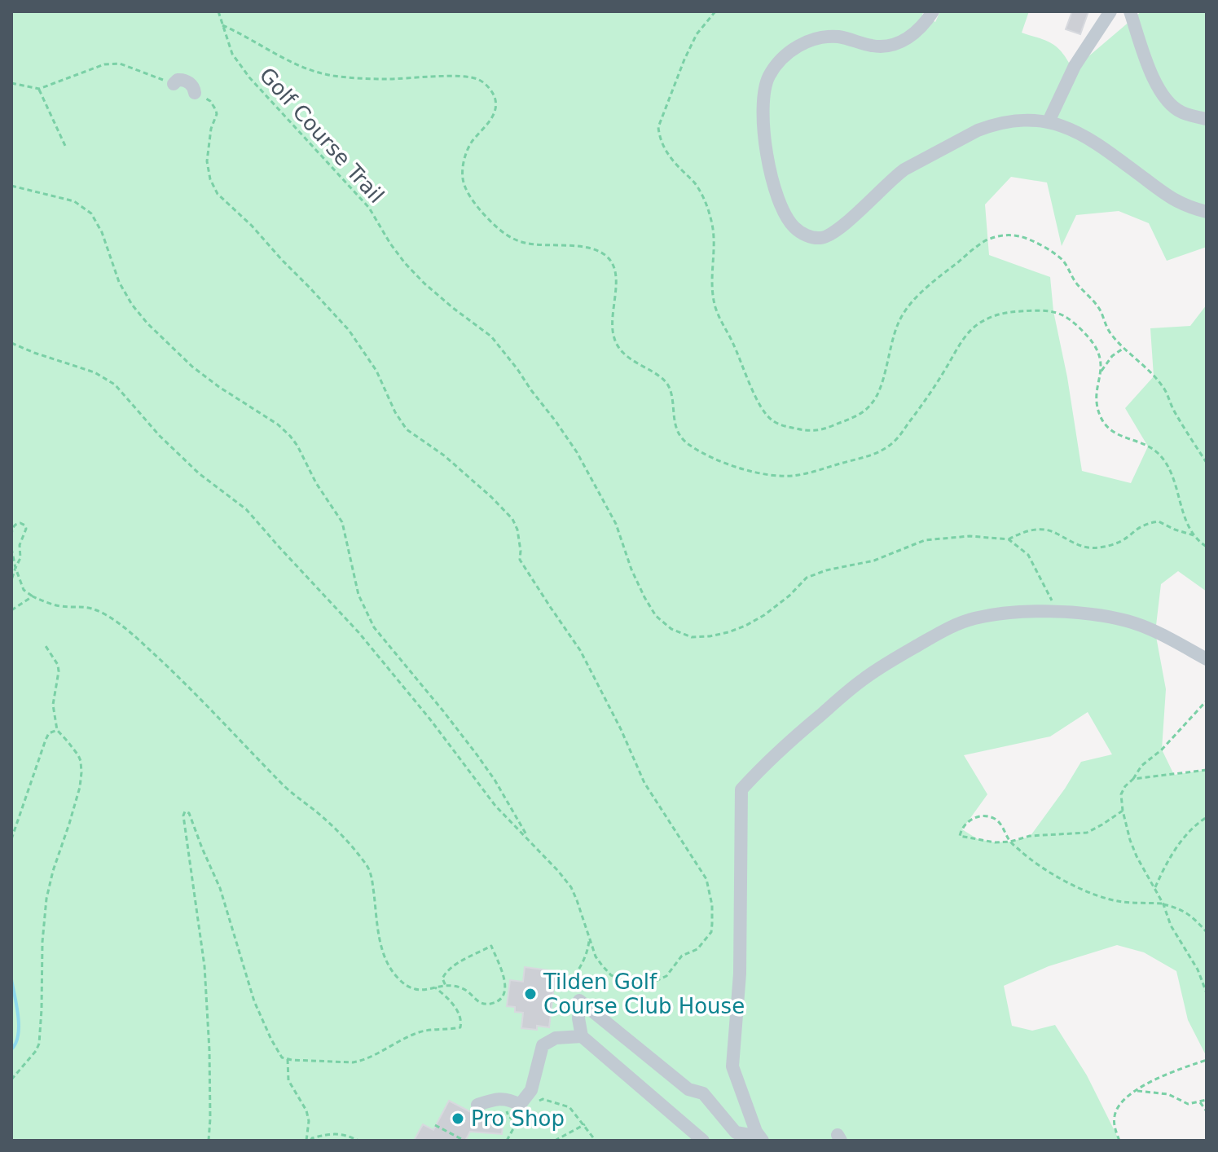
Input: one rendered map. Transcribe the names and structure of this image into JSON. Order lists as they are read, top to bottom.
{
  "streets": {
    "path": ["Golf Course Trail"]
  },
  "places": ["Tilden Golf Course Club House", "Pro Shop"]
}
